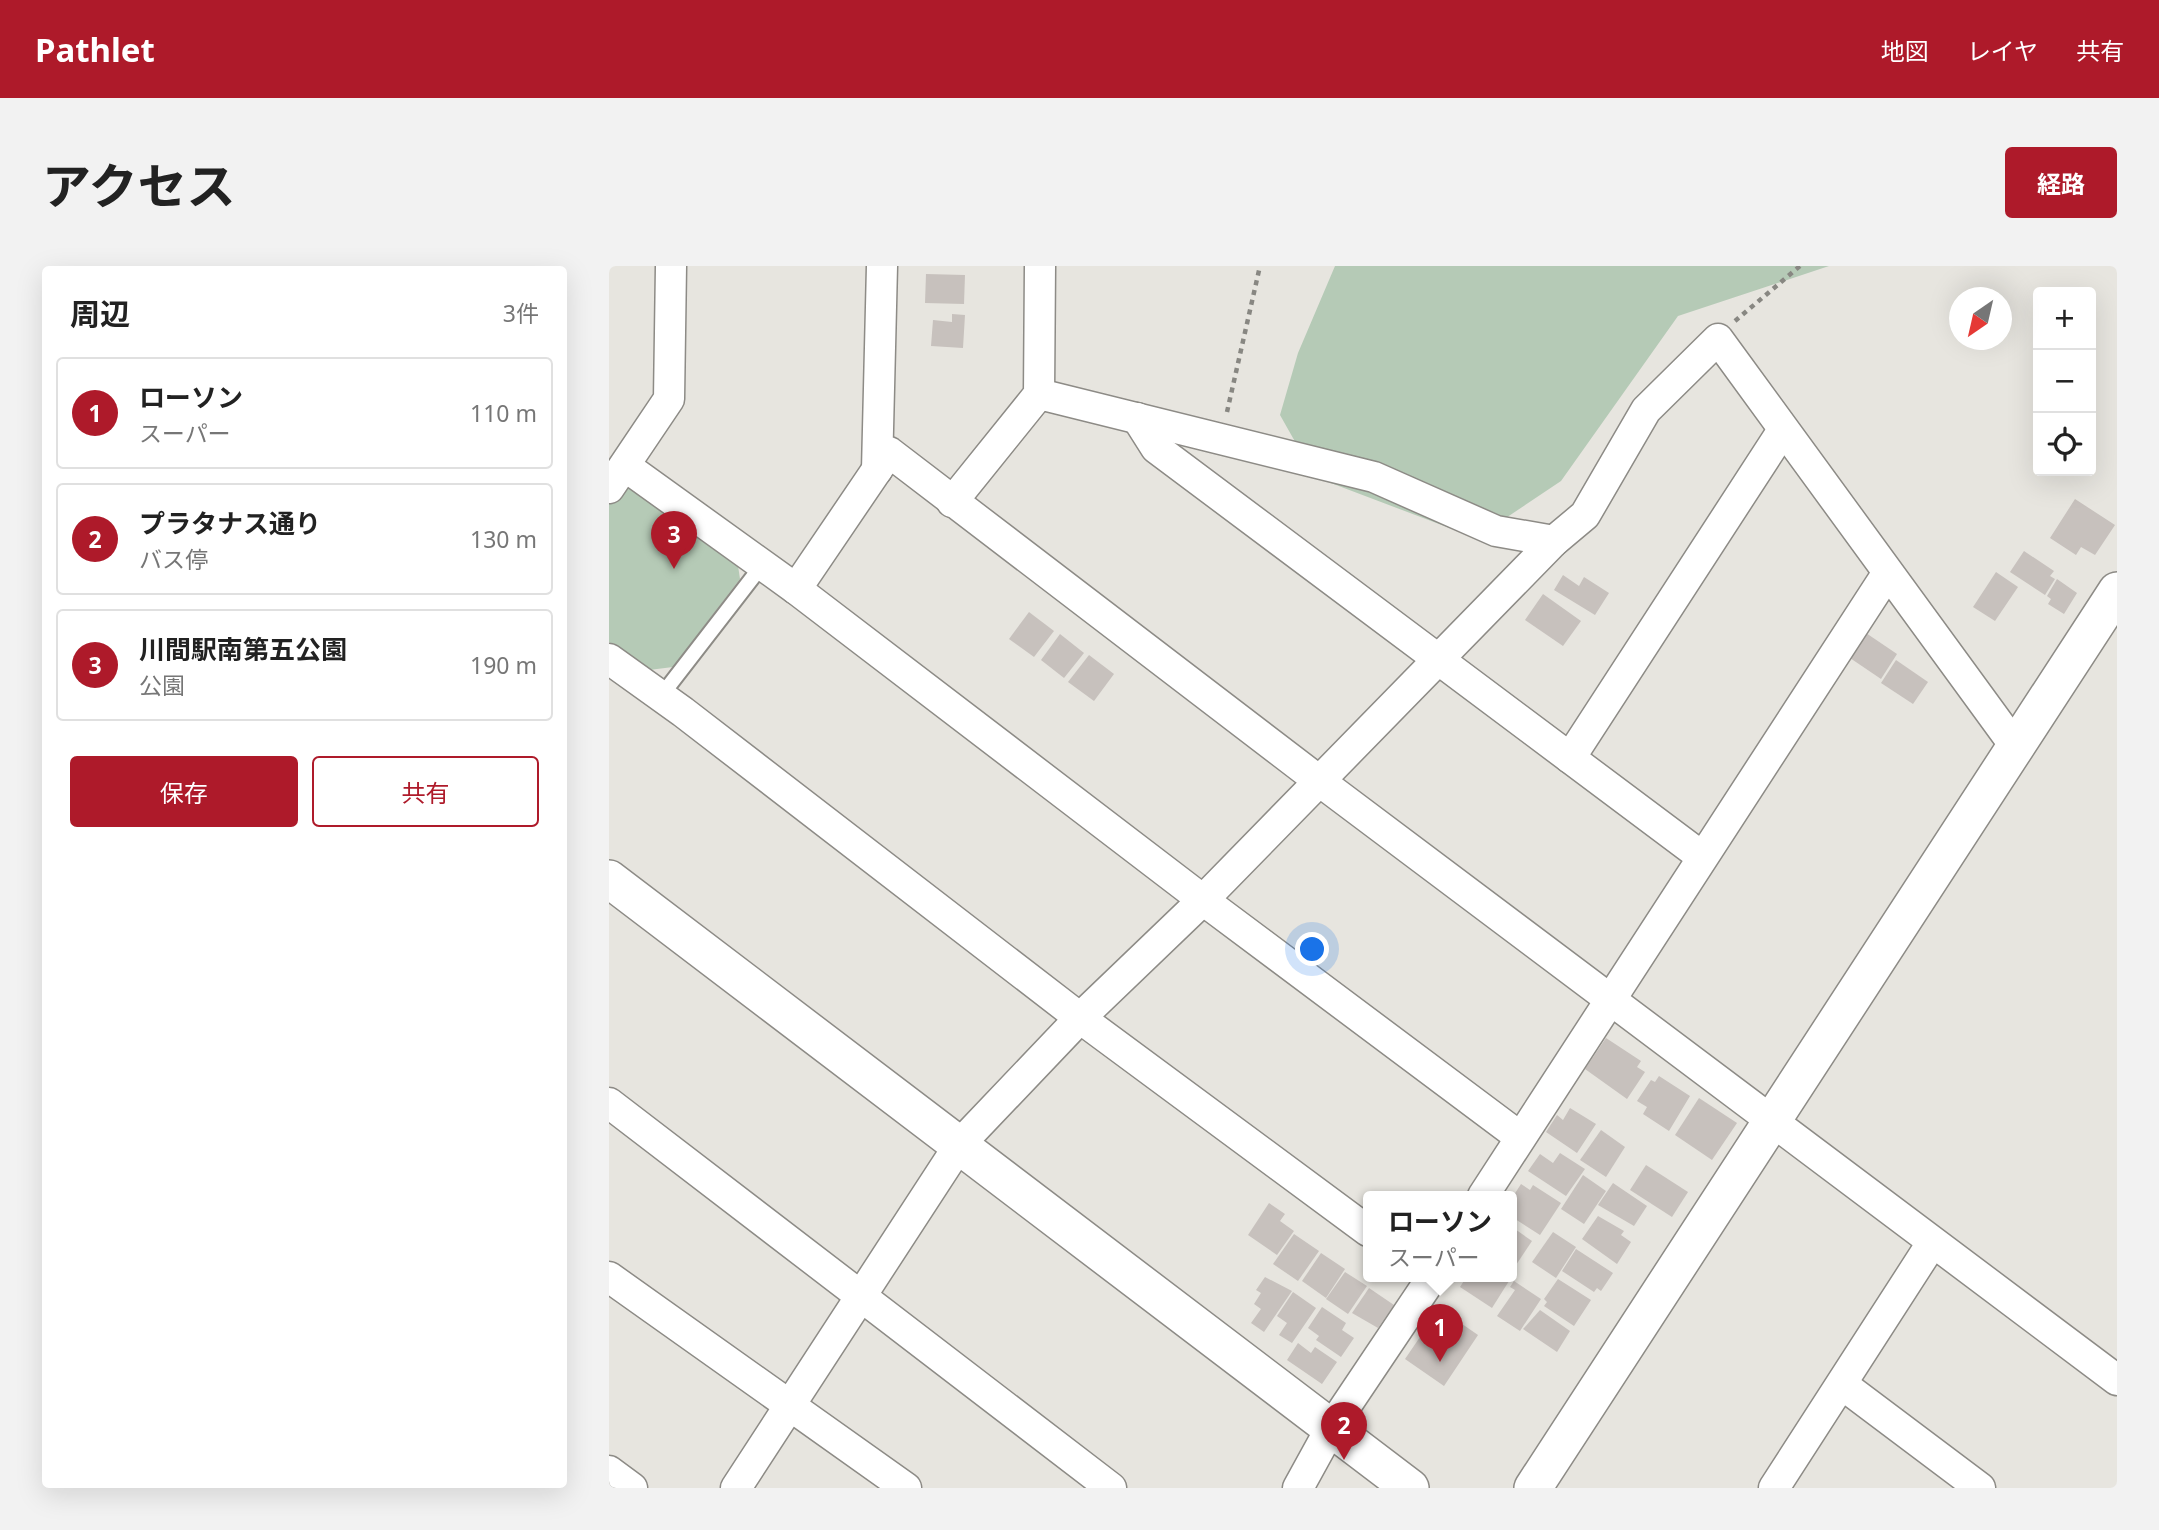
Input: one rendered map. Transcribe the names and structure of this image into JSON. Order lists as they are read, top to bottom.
{
  "north": "bottom left",
  "page": {
    "header": "Pathlet",
    "nav": ["地図", "レイヤ", "共有"],
    "title": "アクセス",
    "buttons": [
      "経路",
      ["保存", "共有"]
    ],
    "heading": ["周辺", "3件"],
    "map_buttons": ["+", "−"],
    "list": [
      {
        "mark": "1",
        "name": "ローソン",
        "note": "スーパー",
        "value": "110 m"
      },
      {
        "mark": "2",
        "name": "プラタナス通り",
        "note": "バス停",
        "value": "130 m"
      },
      {
        "mark": "3",
        "name": "川間駅南第五公園",
        "note": "公園",
        "value": "190 m"
      }
    ],
    "pins": ["3", "1", "2"],
    "popup": ["ローソン", "スーパー"]
  }
}
